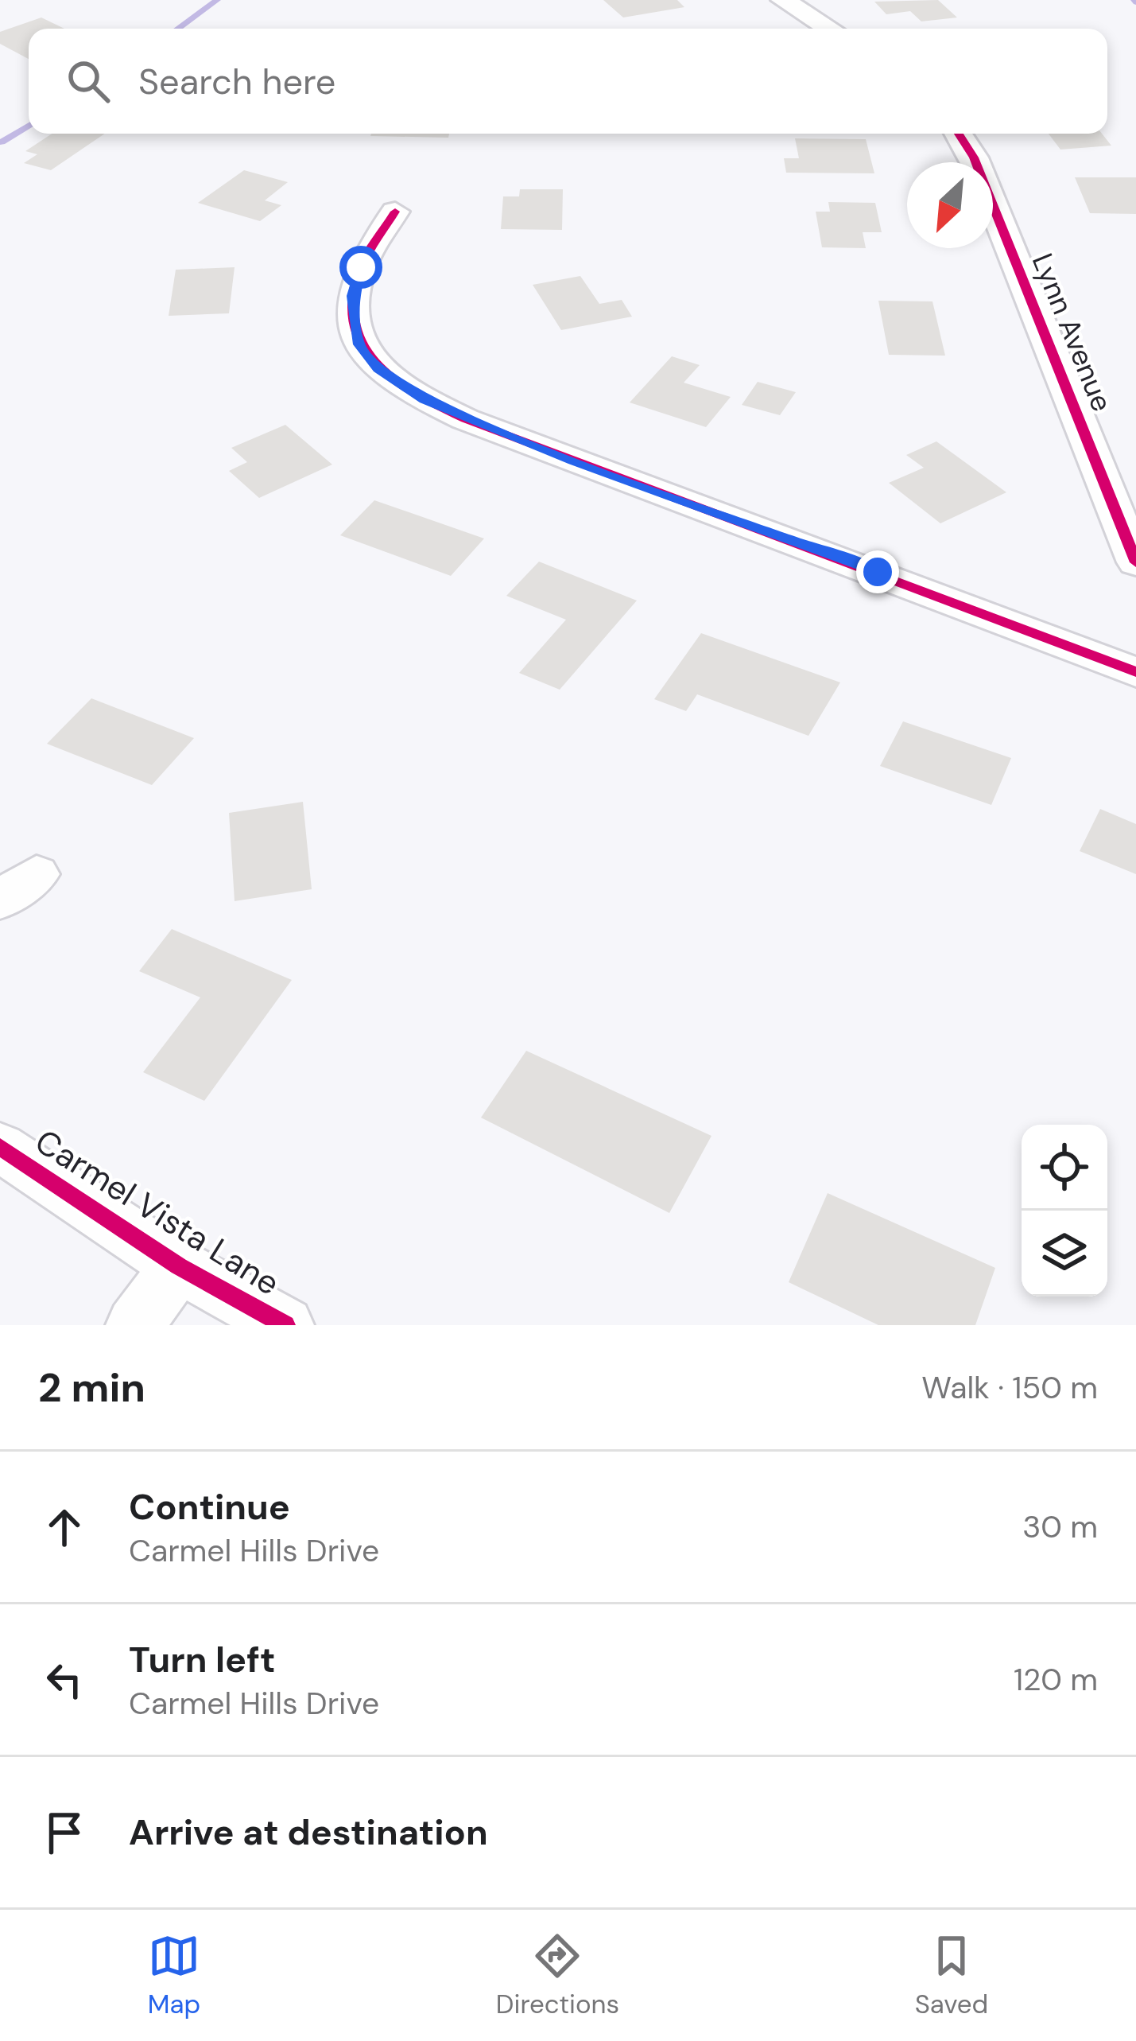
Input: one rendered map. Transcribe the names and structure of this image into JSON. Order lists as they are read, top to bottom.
{
  "streets": {
    "street": ["Lynn Avenue", "Carmel Vista Lane"]
  },
  "north": "bottom left",
  "page": {
    "search": "Search here",
    "heading": ["2 min", "Walk · 150 m"],
    "list": [
      ["Continue", "Carmel Hills Drive", "30 m"],
      ["Turn left", "Carmel Hills Drive", "120 m"],
      "Arrive at destination"
    ],
    "nav": ["Map", "Directions", "Saved"]
  }
}
